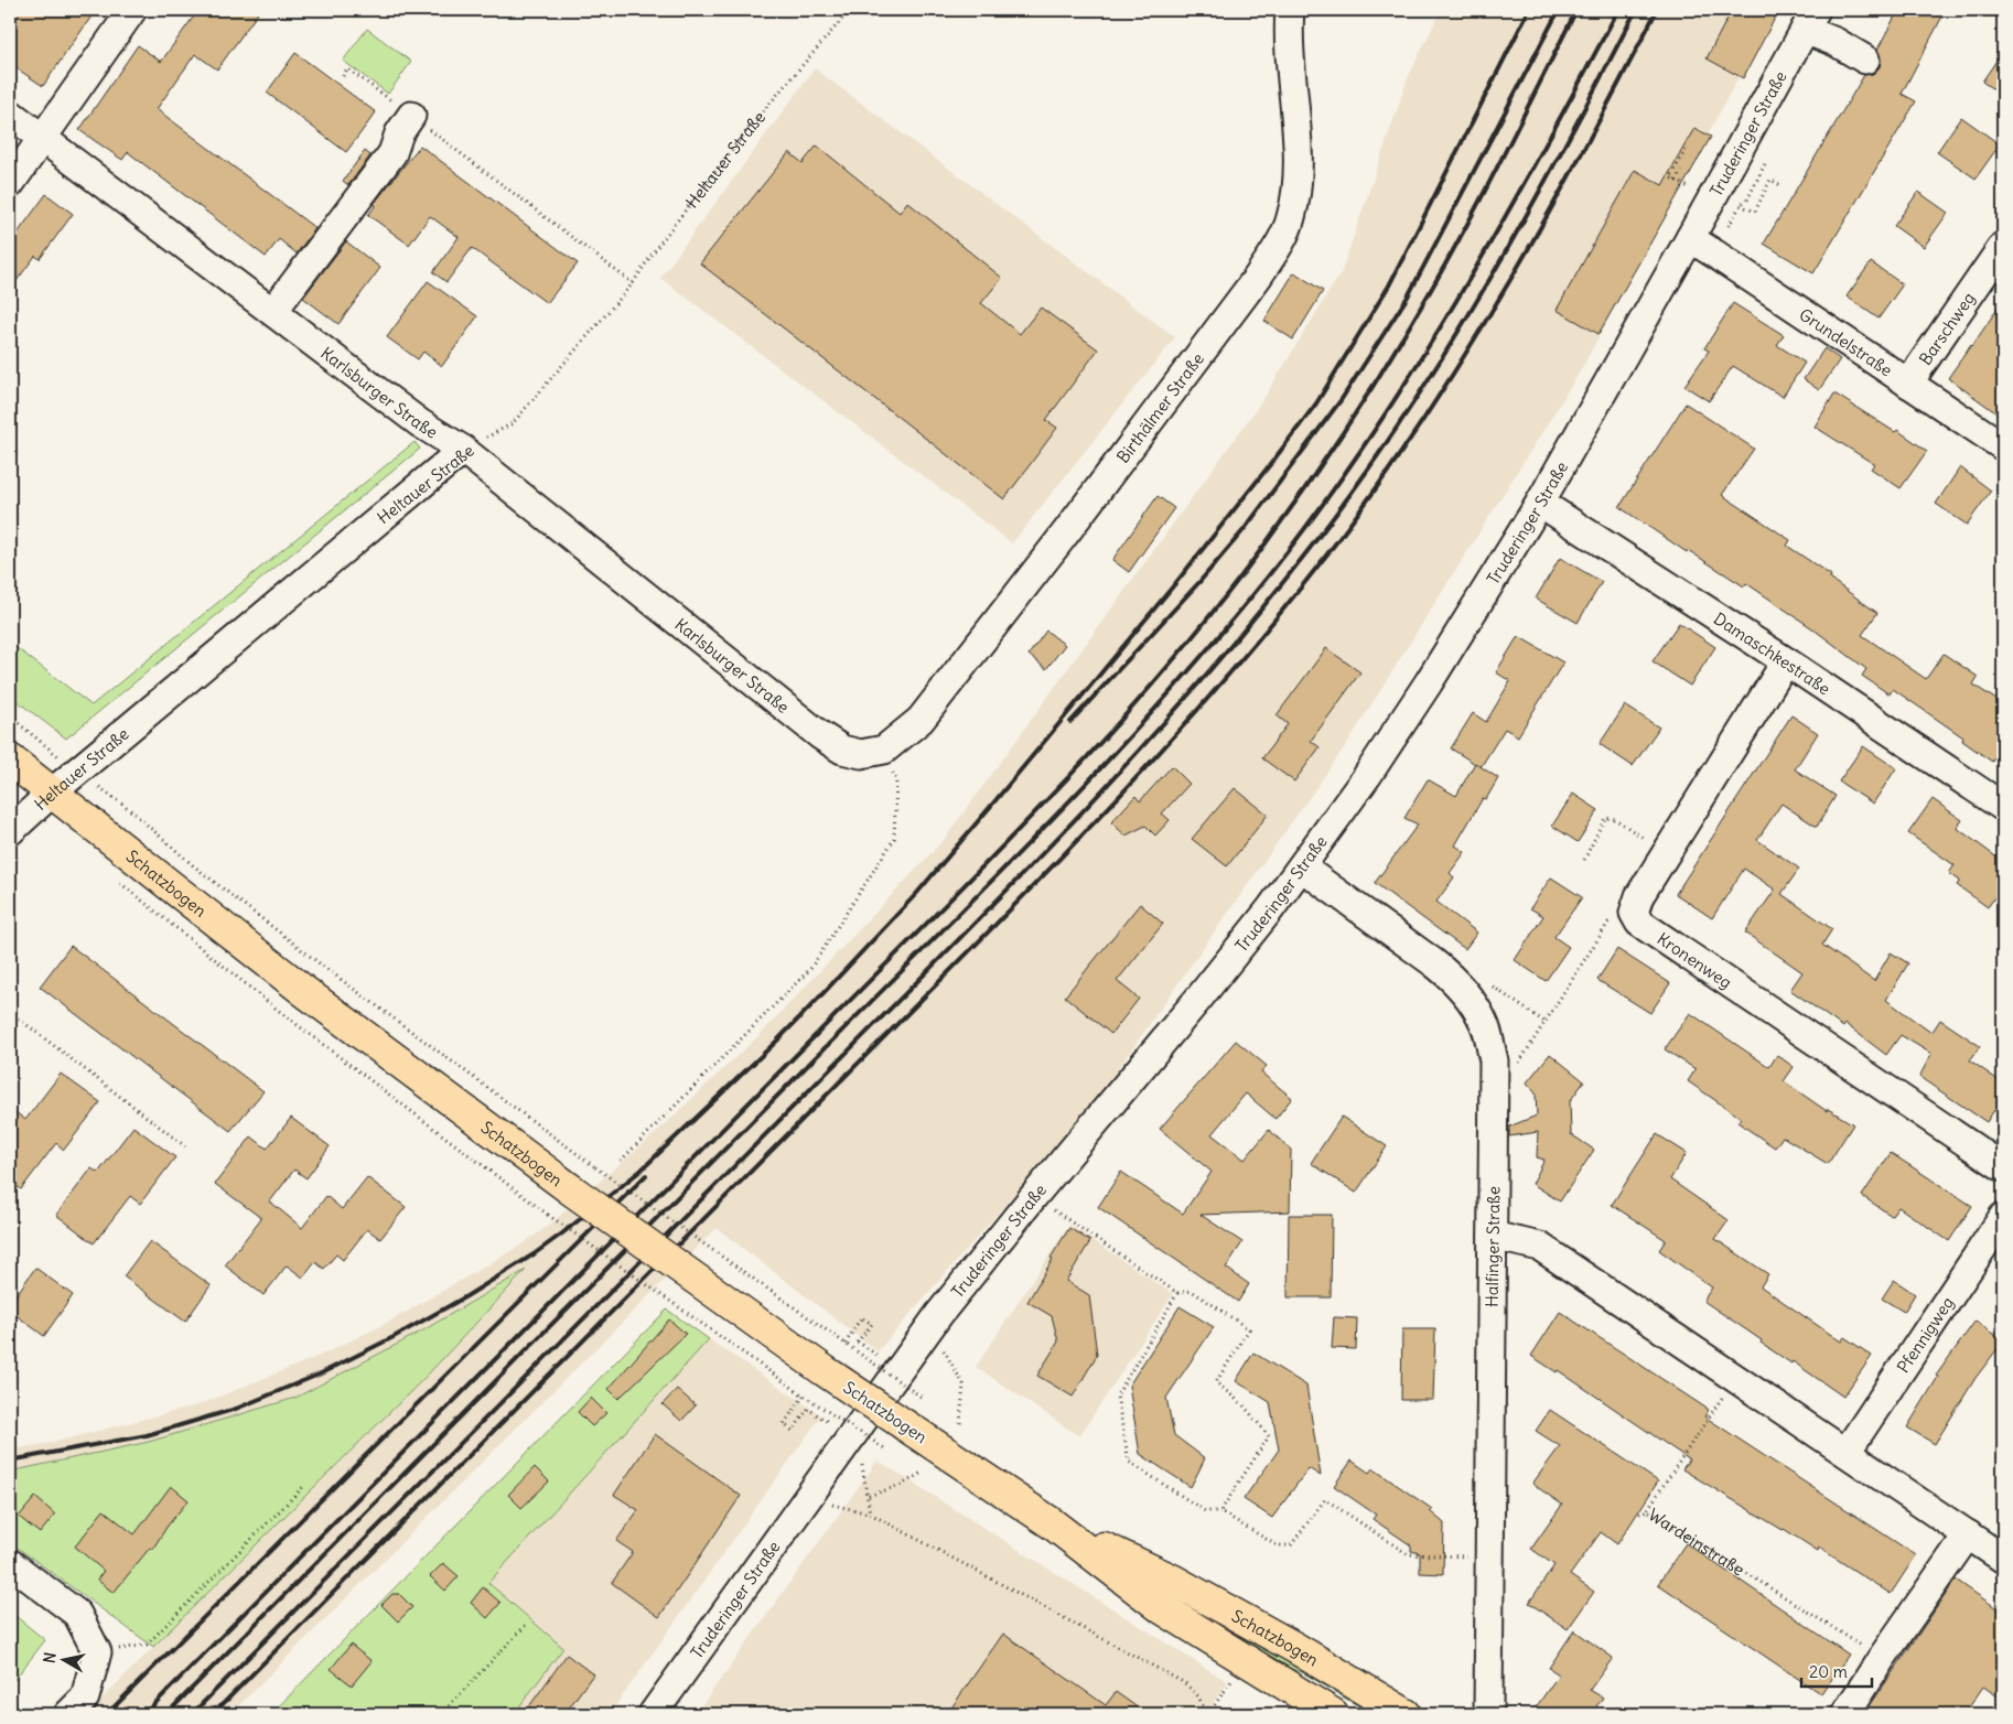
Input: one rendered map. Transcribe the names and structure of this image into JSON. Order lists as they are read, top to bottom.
{
  "streets": {
    "main road": ["Schatzbogen"],
    "street": [
      "Truderinger Straße",
      "Heltauer Straße",
      "Barschweg",
      "Grundelstraße",
      "Karlsburger Straße",
      "Birthälmer Straße",
      "Damaschkestraße",
      "Kronenweg",
      "Halfinger Straße",
      "Pfennigweg"
    ],
    "path": ["Wardeinstraße"]
  },
  "crossings": [
    ["Truderinger Straße", "Grundelstraße"],
    ["Truderinger Straße", "Damaschkestraße"],
    ["Truderinger Straße", "Halfinger Straße"],
    ["Heltauer Straße", "Karlsburger Straße"],
    ["Heltauer Straße", "Schatzbogen"],
    ["Barschweg", "Grundelstraße"],
    ["Karlsburger Straße", "Birthälmer Straße"],
    ["Damaschkestraße", "Kronenweg"]
  ],
  "scale_bar": "20 m",
  "north": "left"
}
